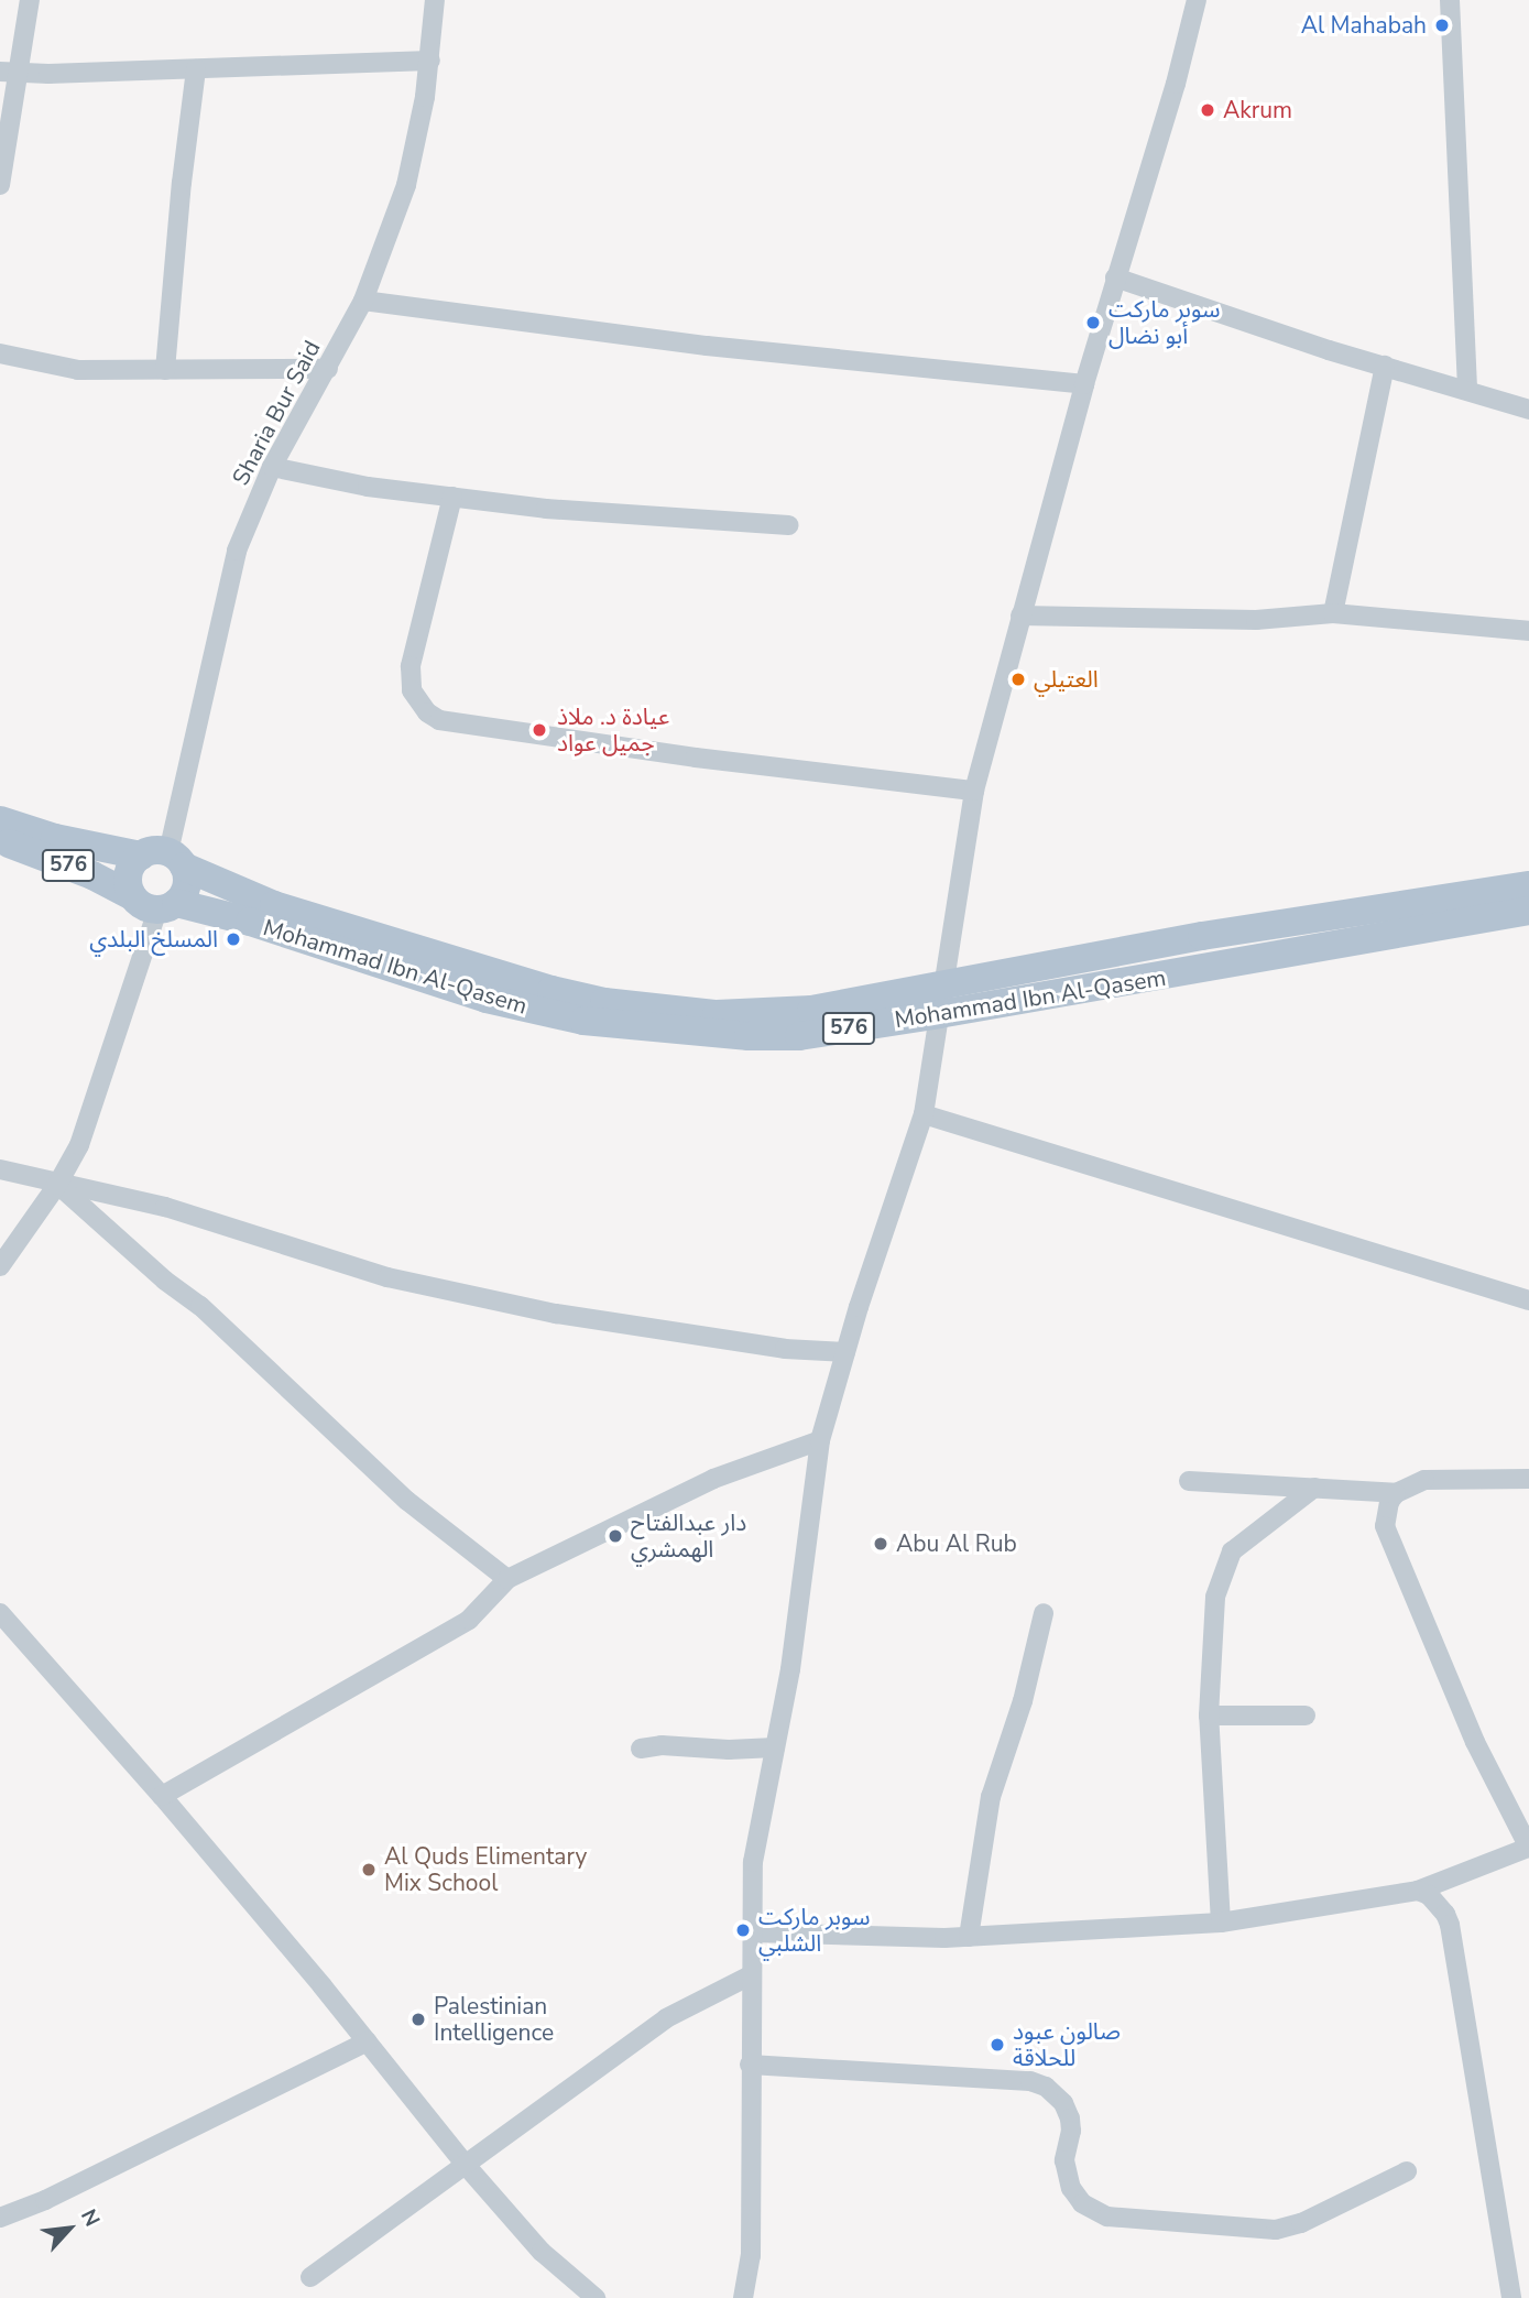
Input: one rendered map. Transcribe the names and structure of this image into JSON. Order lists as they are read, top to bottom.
{
  "streets": {
    "main road": ["576", "Mohammad Ibn Al-Qasem"],
    "street": ["Sharia Bur Said"]
  },
  "crossings": [
    ["Sharia Bur Said", "Mohammad Ibn Al-Qasem"]
  ],
  "places": [
    "Al Mahabah",
    "Akrum",
    "سوبر ماركت أبو نضال",
    "العتيلي",
    "عيادة د. ملاذ جميل عواد",
    "المسلخ البلدي",
    "دار عبدالفتاح الهمشري",
    "Abu Al Rub",
    "Al Quds Elimentary Mix School",
    "سوبر ماركت الشلبي",
    "Palestinian Intelligence",
    "صالون عبود للحلاقة"
  ],
  "north": "top right"
}
